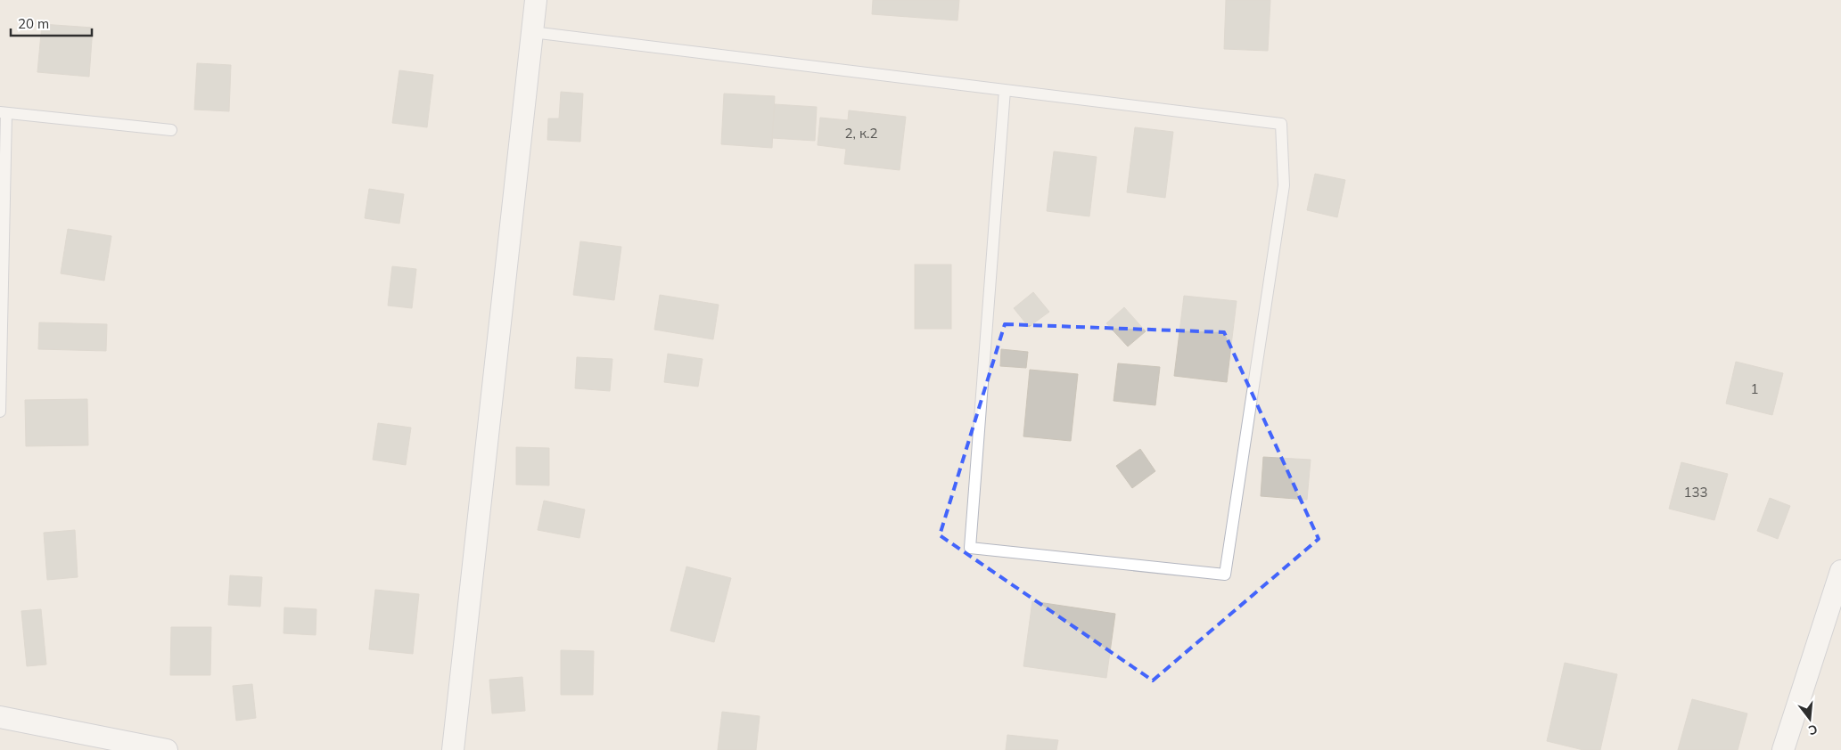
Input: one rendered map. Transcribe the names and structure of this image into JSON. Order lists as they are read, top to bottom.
{
  "house_numbers": ["2, к.2", "1", "133"],
  "scale_bar": "20 m",
  "north": "bottom"
}
